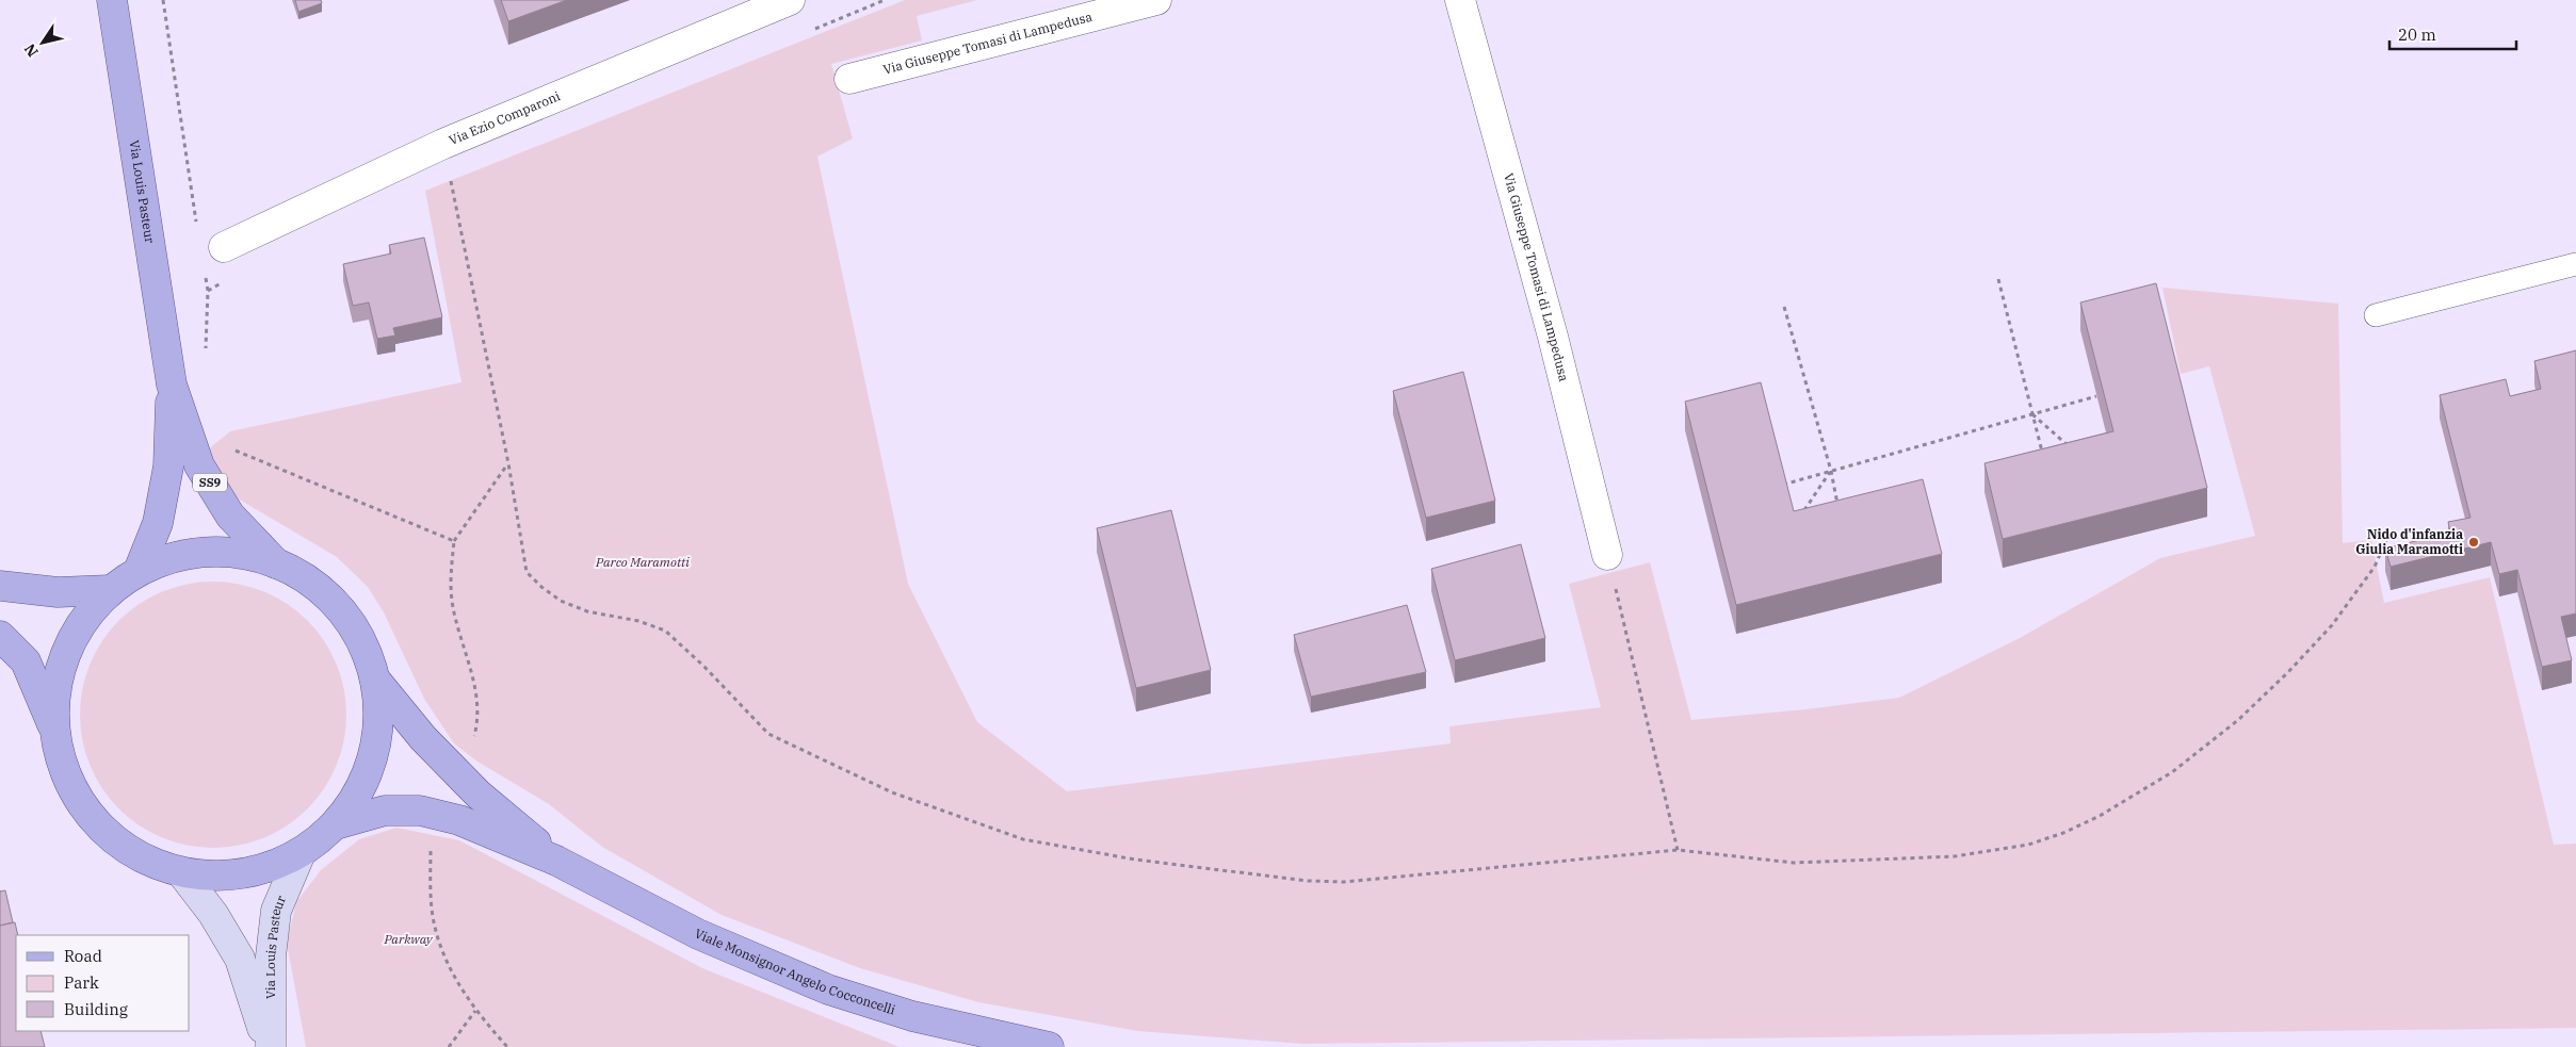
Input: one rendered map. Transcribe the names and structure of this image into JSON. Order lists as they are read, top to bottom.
{
  "streets": {
    "main road": ["Via Louis Pasteur", "SS9", "Viale Monsignor Angelo Cocconcelli"],
    "street": ["Via Giuseppe Tomasi di Lampedusa", "Via Ezio Comparoni"]
  },
  "crossings": [
    ["Via Louis Pasteur", "Viale Monsignor Angelo Cocconcelli"]
  ],
  "parks": ["Parco Maramotti", "Parkway"],
  "places": ["Nido d'infanzia Giulia Maramotti"],
  "legend": ["Road", "Park", "Building"],
  "scale_bar": "20 m",
  "north": "bottom left"
}
